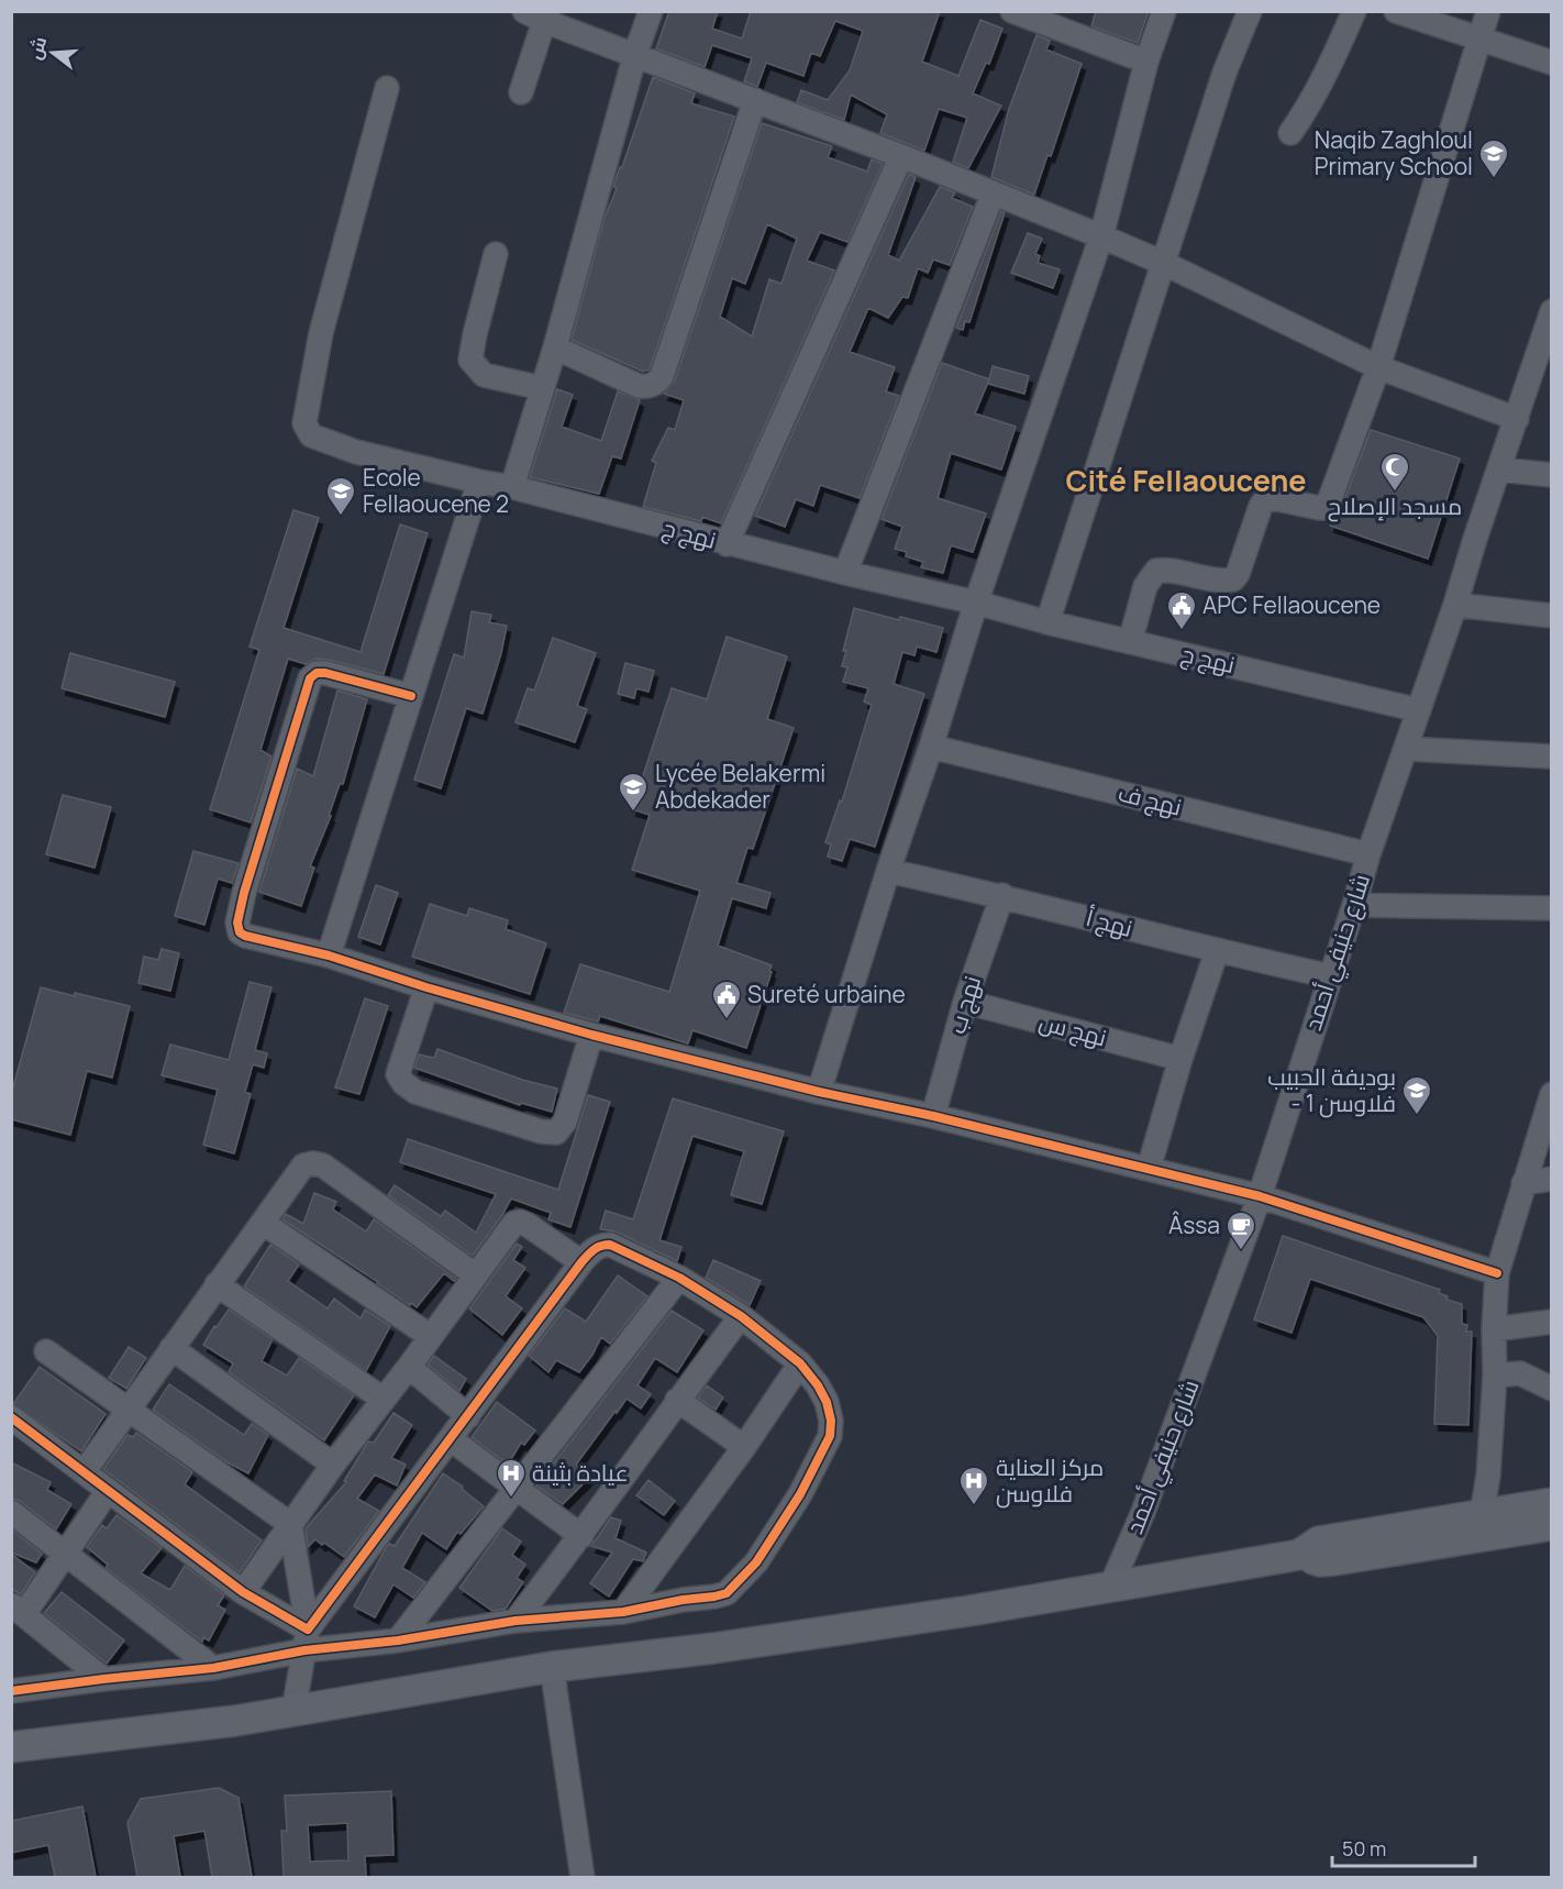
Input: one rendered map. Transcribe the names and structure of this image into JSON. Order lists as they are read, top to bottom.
{
  "streets": {
    "street": [
      "نهج ج",
      "نهج ف",
      "نهج أ",
      "شارع حنيفي أحمد",
      "نهج ب",
      "نهج س"
    ]
  },
  "crossings": [
    ["نهج ج", "شارع حنيفي أحمد"],
    ["نهج ف", "شارع حنيفي أحمد"],
    ["نهج أ", "شارع حنيفي أحمد"],
    ["نهج أ", "نهج ب"],
    ["نهج ب", "نهج س"]
  ],
  "districts": ["Cité Fellaoucene"],
  "places": {
    "school or university": [
      "Naqib Zaghloul Primary School",
      "Ecole Fellaoucene 2",
      "Lycée Belakermi Abdekader",
      "بوديفة الحبيب - فلاوسن 1"
    ],
    "mosque": ["مسجد اﻹصلاح"],
    "public building": ["APC Fellaoucene", "Sureté urbaine"],
    "cafe": ["Âssa"],
    "hospital": ["عيادة بثينة", "مركز العناية فلاوسن"]
  },
  "scale_bar": "50 m",
  "north": "left"
}
